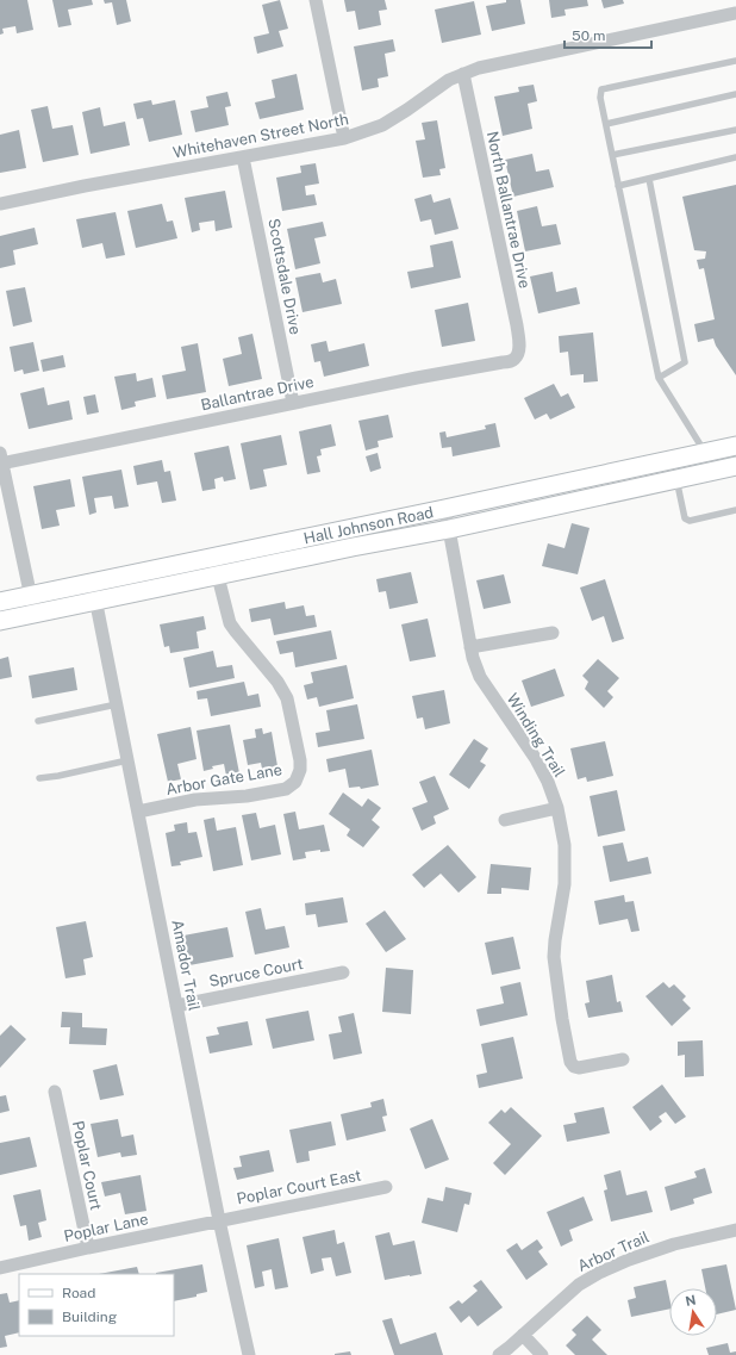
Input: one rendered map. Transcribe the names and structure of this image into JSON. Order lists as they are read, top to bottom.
{
  "streets": {
    "main road": ["Hall Johnson Road"],
    "street": [
      "Whitehaven Street North",
      "North Ballantrae Drive",
      "Scottsdale Drive",
      "Ballantrae Drive",
      "Winding Trail",
      "Arbor Gate Lane",
      "Amador Trail",
      "Spruce Court",
      "Poplar Court",
      "Poplar Court East",
      "Poplar Lane",
      "Arbor Trail"
    ]
  },
  "crossings": [
    ["Whitehaven Street North", "North Ballantrae Drive"],
    ["Whitehaven Street North", "Scottsdale Drive"],
    ["North Ballantrae Drive", "Ballantrae Drive"],
    ["Scottsdale Drive", "Ballantrae Drive"],
    ["Hall Johnson Road", "Winding Trail"],
    ["Hall Johnson Road", "Arbor Gate Lane"],
    ["Hall Johnson Road", "Amador Trail"],
    ["Arbor Gate Lane", "Amador Trail"],
    ["Amador Trail", "Spruce Court"],
    ["Amador Trail", "Poplar Court East"],
    ["Amador Trail", "Poplar Lane"],
    ["Poplar Court", "Poplar Lane"],
    ["Poplar Court East", "Poplar Lane"]
  ],
  "legend": ["Road", "Building"],
  "scale_bar": "50 m",
  "north": "top"
}
